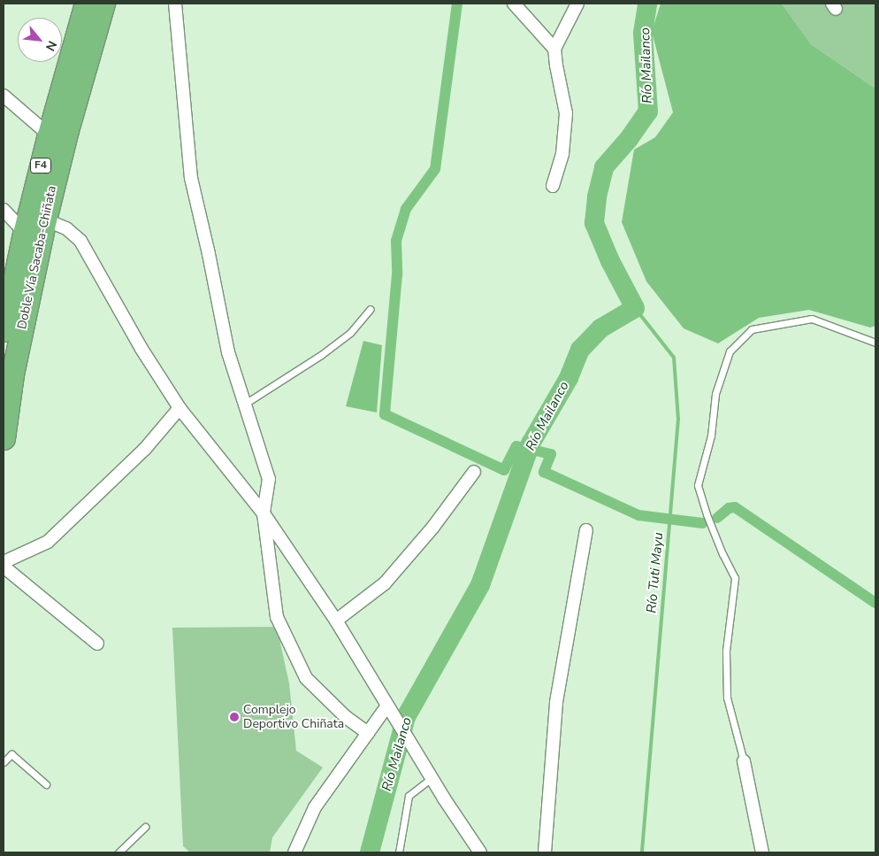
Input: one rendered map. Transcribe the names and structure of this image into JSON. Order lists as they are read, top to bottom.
{
  "streets": {
    "highway": ["F4", "Doble Vía Sacaba-Chiñata"]
  },
  "water": ["Río Mailanco", "Río Tuti Mayu"],
  "places": ["Complejo Deportivo Chiñata"],
  "north": "bottom right"
}
